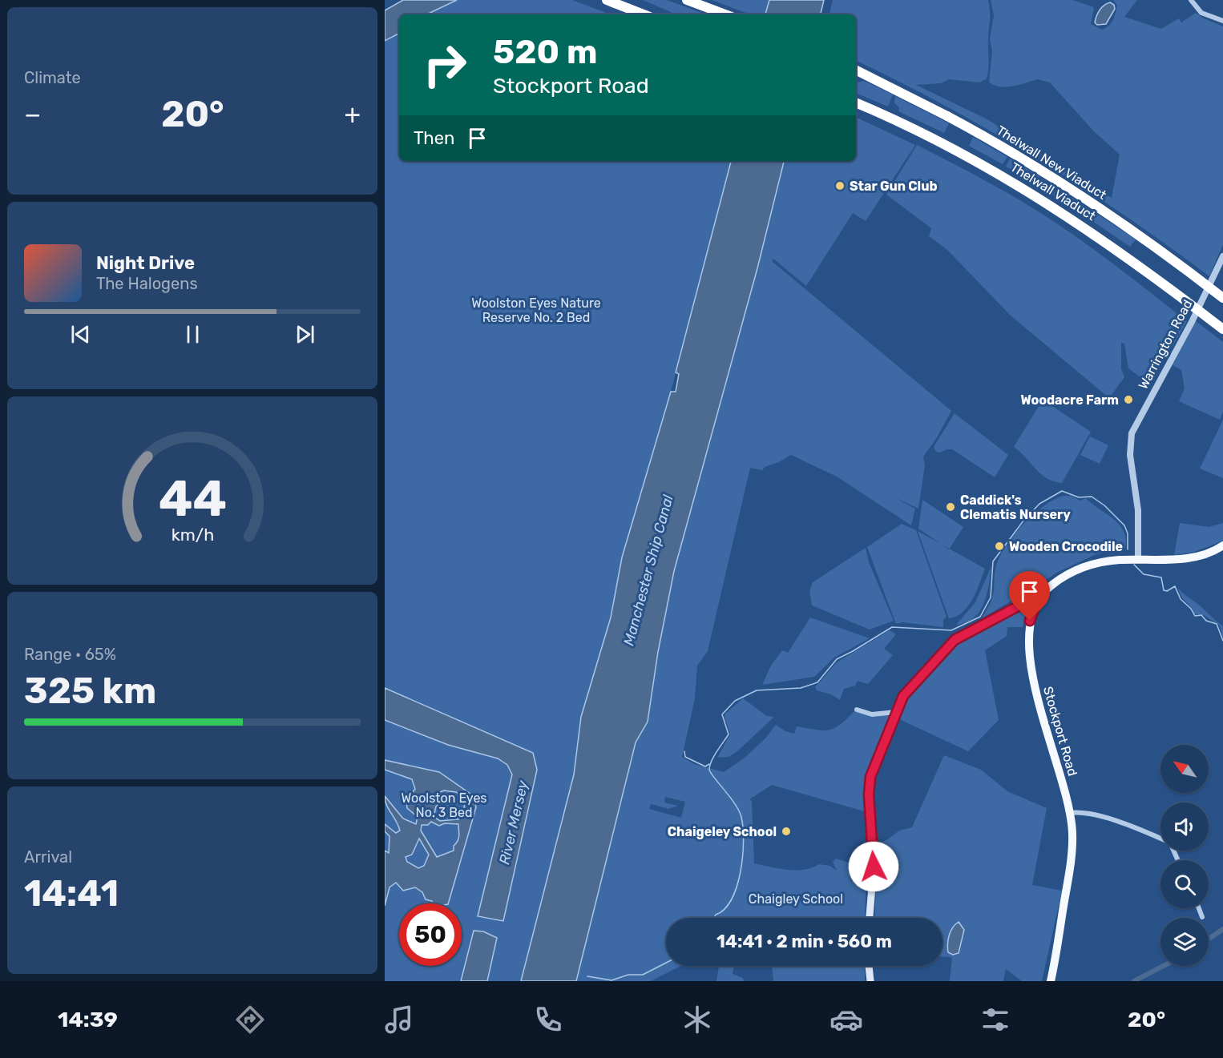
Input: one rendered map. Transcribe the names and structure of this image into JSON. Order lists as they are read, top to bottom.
{
  "streets": {
    "highway": ["Thelwall New Viaduct", "Thelwall Viaduct"],
    "main road": ["Stockport Road"],
    "street": ["Warrington Road"]
  },
  "crossings": [
    ["Warrington Road", "Stockport Road"]
  ],
  "water": ["Manchester Ship Canal", "River Mersey"],
  "parks": ["Woolston Eyes Nature Reserve No. 2 Bed", "Woolston Eyes No. 3 Bed", "Chaigley School"],
  "places": [
    "Star Gun Club",
    "Woodacre Farm",
    "Caddick's Clematis Nursery",
    "Wooden Crocodile",
    "Chaigeley School"
  ],
  "north": "top left",
  "page": {
    "tile": [
      "Climate",
      ["Range · 65%", "325 km"],
      ["Arrival", "14:41"]
    ],
    "turn": ["520 m", "Stockport Road"],
    "heat": ["−", "20°", "+"],
    "then": "Then",
    "song": ["Night Drive", "The Halogens"],
    "limit": "50",
    "trip": "14:41 · 2 min · 560 m",
    "tabs": ["14:39", "20°"],
    "gauge": ["44", "km/h"]
  }
}
